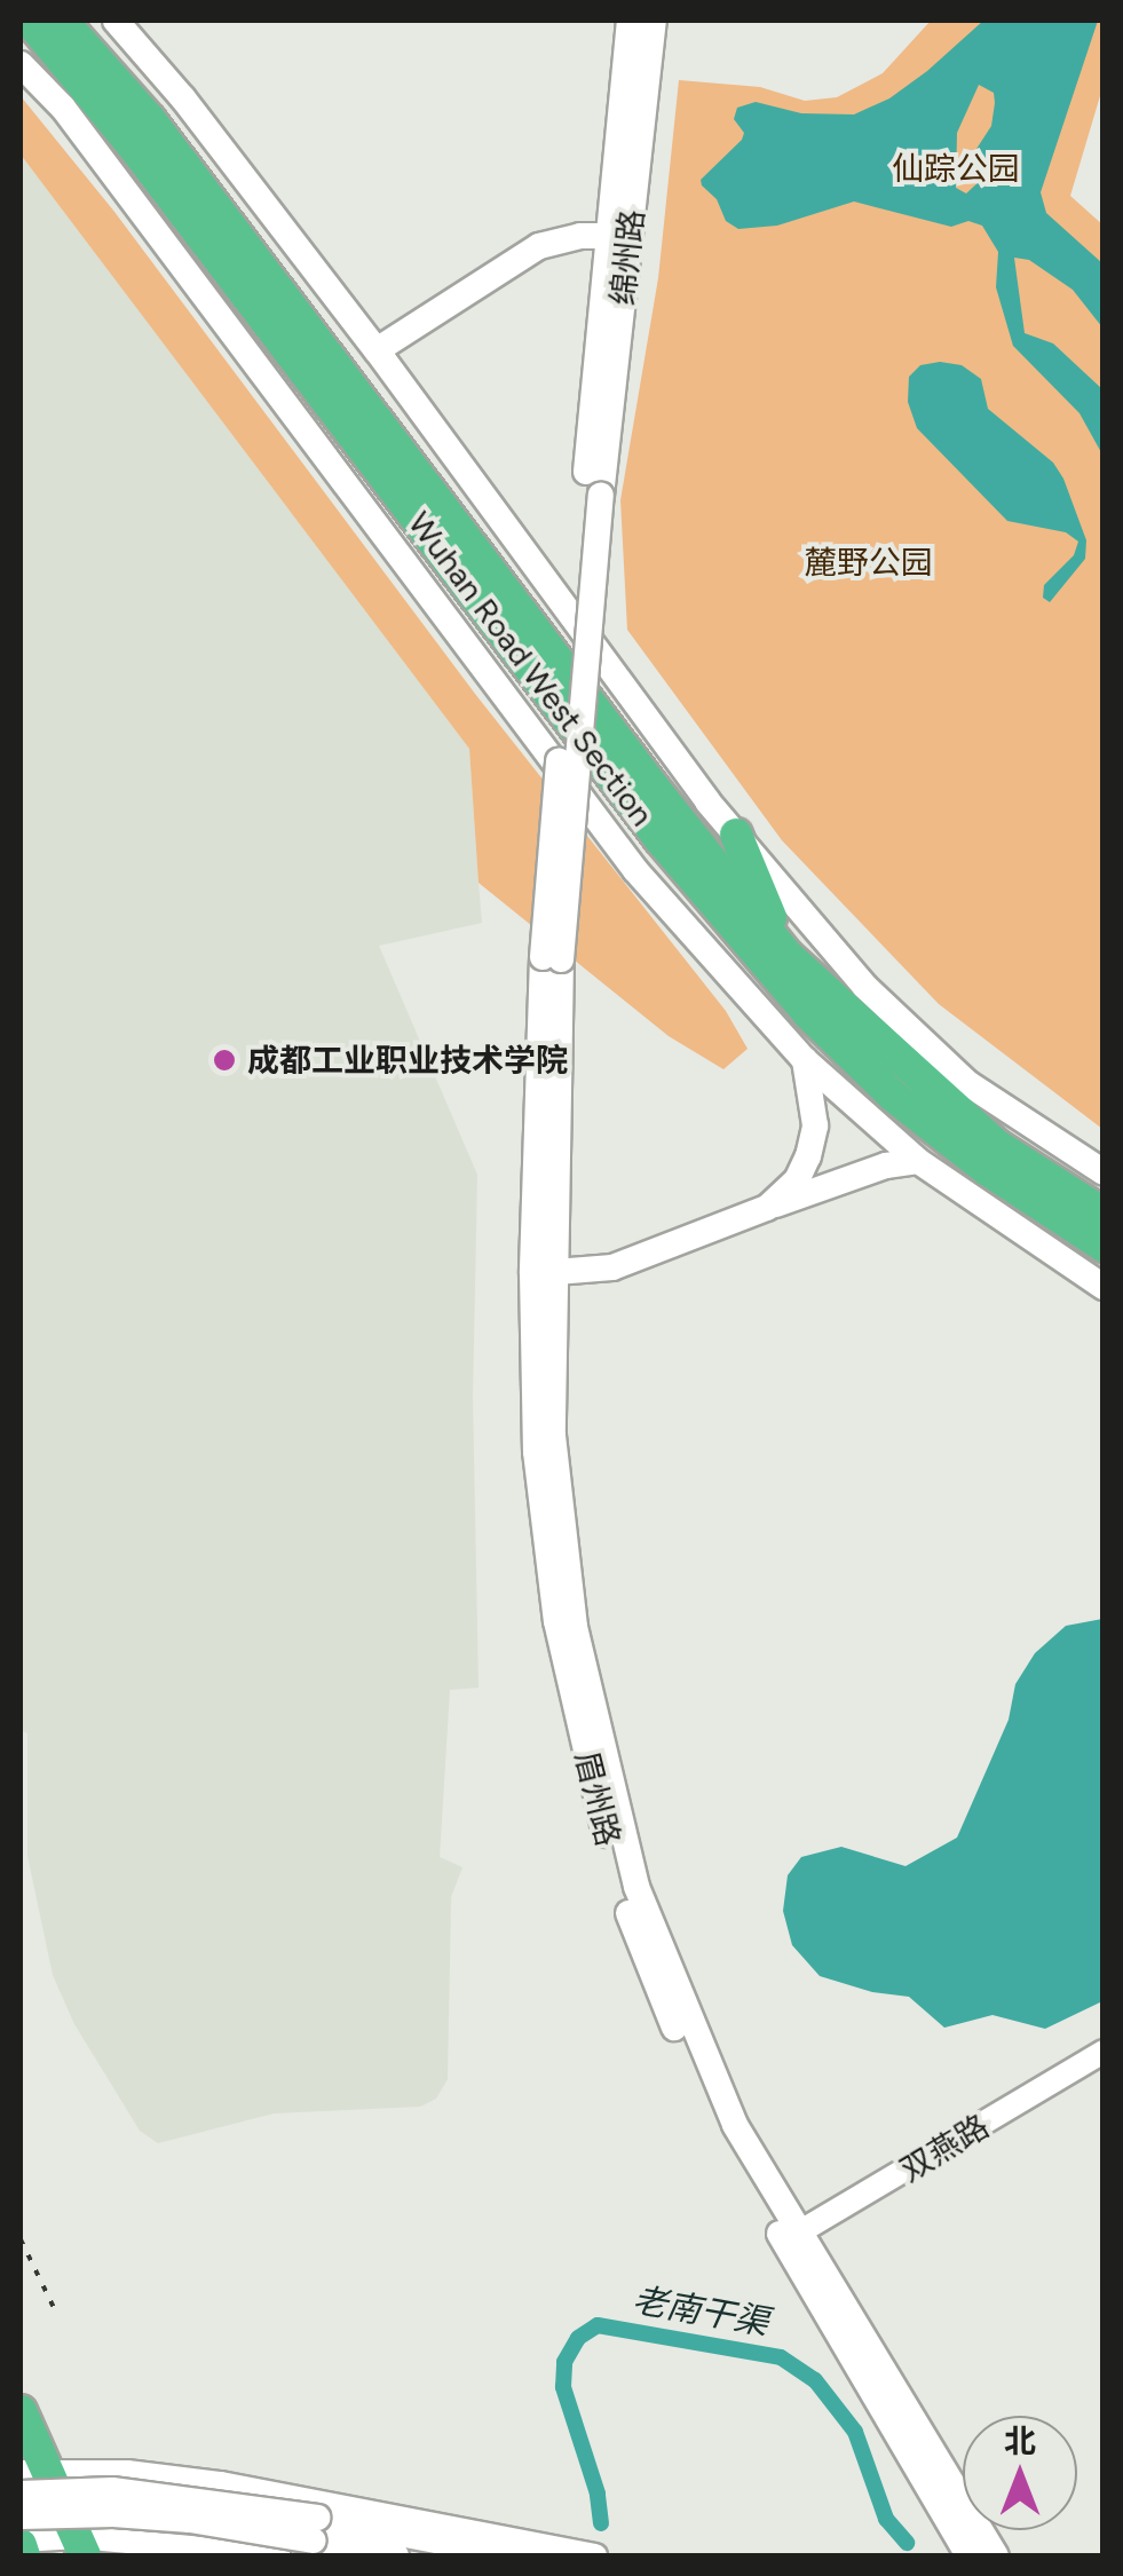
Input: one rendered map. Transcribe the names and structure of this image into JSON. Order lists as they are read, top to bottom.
{
  "streets": {
    "highway": ["Wuhan Road West Section"],
    "main road": ["绵州路"],
    "street": ["双燕路"]
  },
  "water": ["老南干渠"],
  "parks": ["仙踪公园", "麓野公园"],
  "places": ["成都工业职业技术学院"],
  "north": "top"
}
